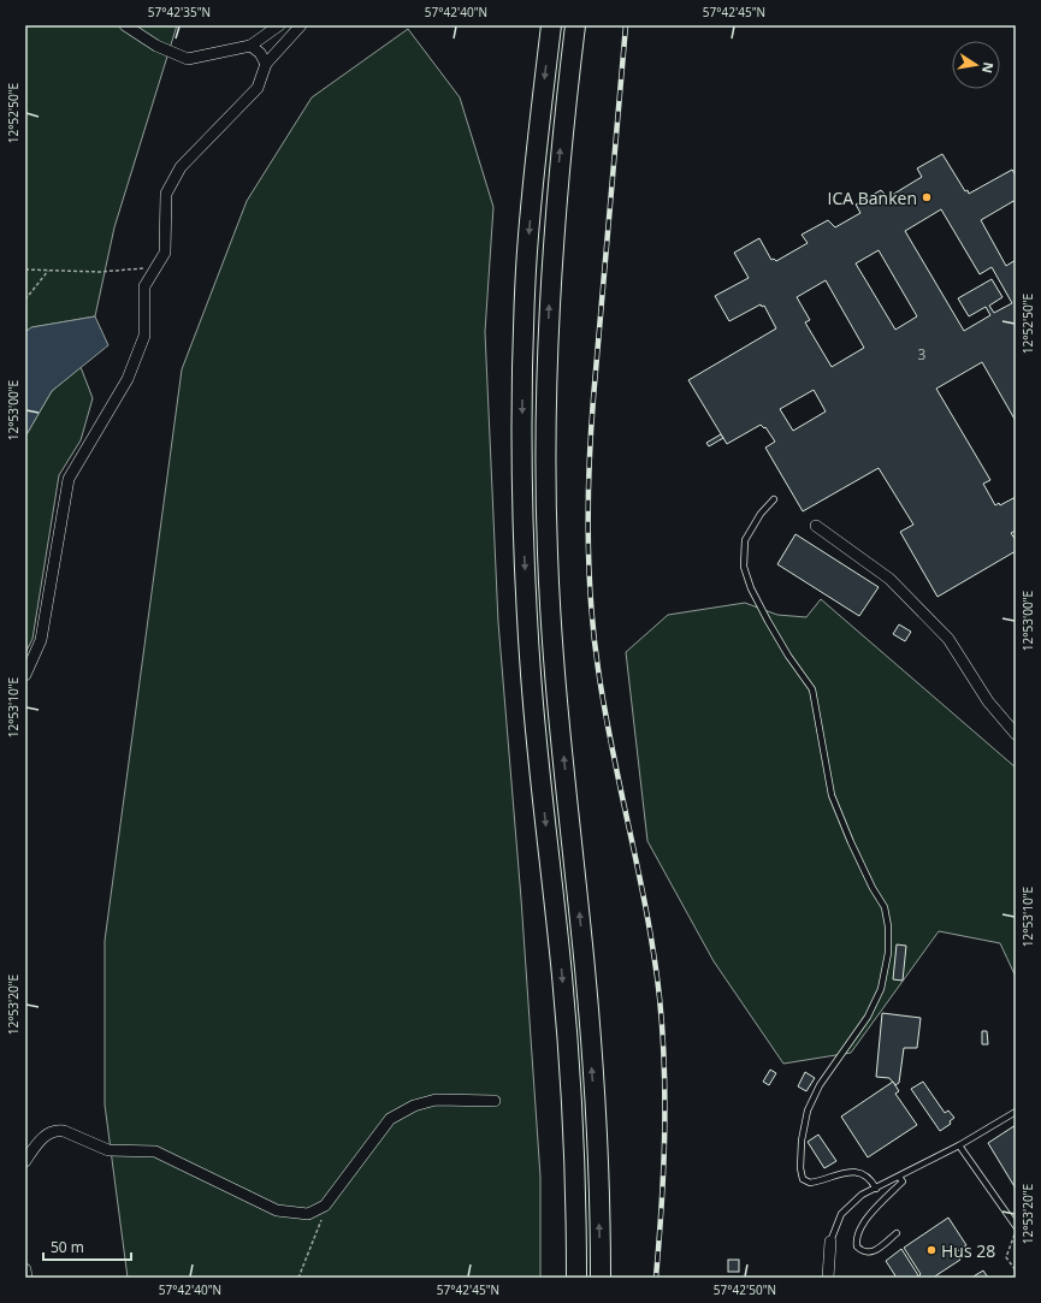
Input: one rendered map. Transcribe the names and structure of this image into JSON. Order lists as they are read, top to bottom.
{
  "places": ["ICA Banken", "Hus 28"],
  "house_numbers": ["3"],
  "scale_bar": "50 m",
  "north": "right",
  "coordinates": [
    "57°42'35\"N",
    "57°42'40\"N",
    "57°42'45\"N",
    "12°52'50\"E",
    "12°53'00\"E",
    "12°53'10\"E",
    "12°53'20\"E",
    "57°42'50\"N"
  ]
}
